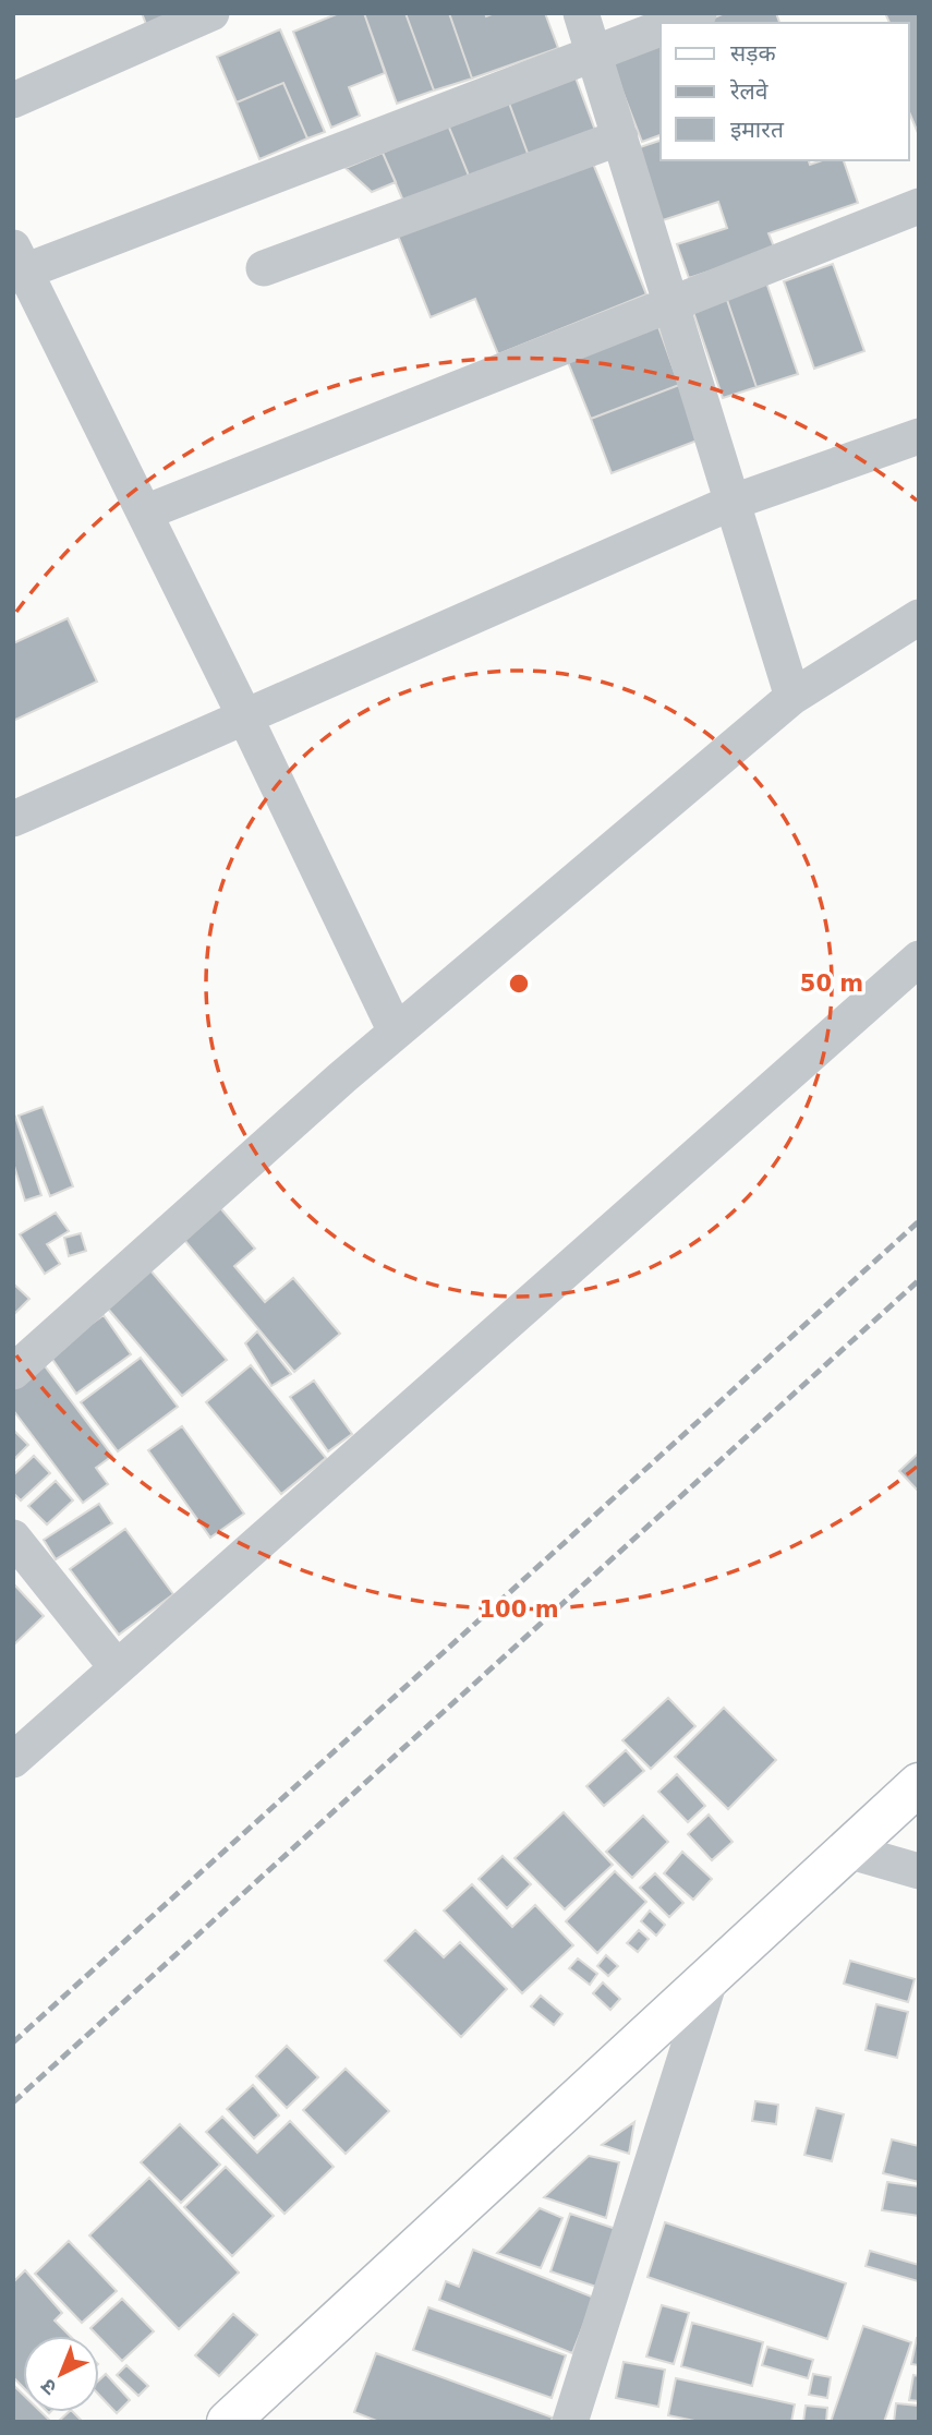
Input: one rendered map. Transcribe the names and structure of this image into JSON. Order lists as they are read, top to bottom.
{
  "legend": ["सड़क", "रेलवे", "इमारत"],
  "north": "bottom left",
  "rings": ["50 m", "100 m"]
}
